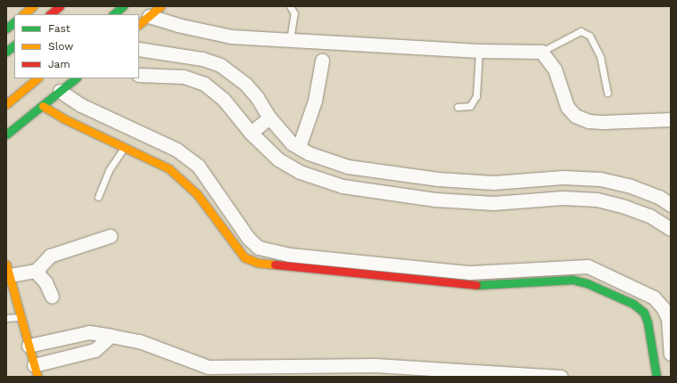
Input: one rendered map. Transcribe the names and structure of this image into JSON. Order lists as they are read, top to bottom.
{
  "legend": ["Fast", "Slow", "Jam"]
}
